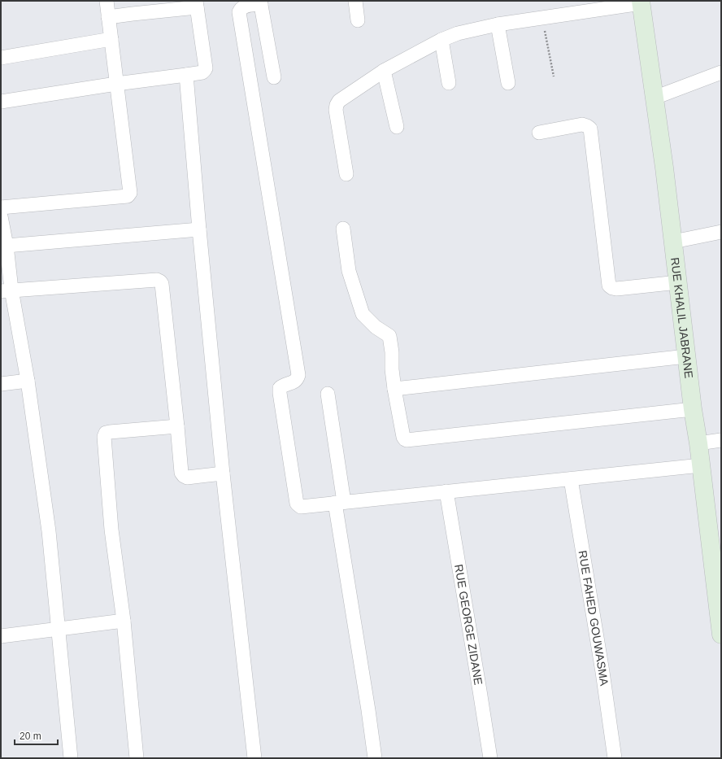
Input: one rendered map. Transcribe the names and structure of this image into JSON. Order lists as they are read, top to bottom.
{
  "streets": {
    "street": ["RUE KHALIL JABRANE", "RUE FAHED GOUWASMA", "RUE GEORGE ZIDANE"]
  },
  "scale_bar": "20 m"
}
